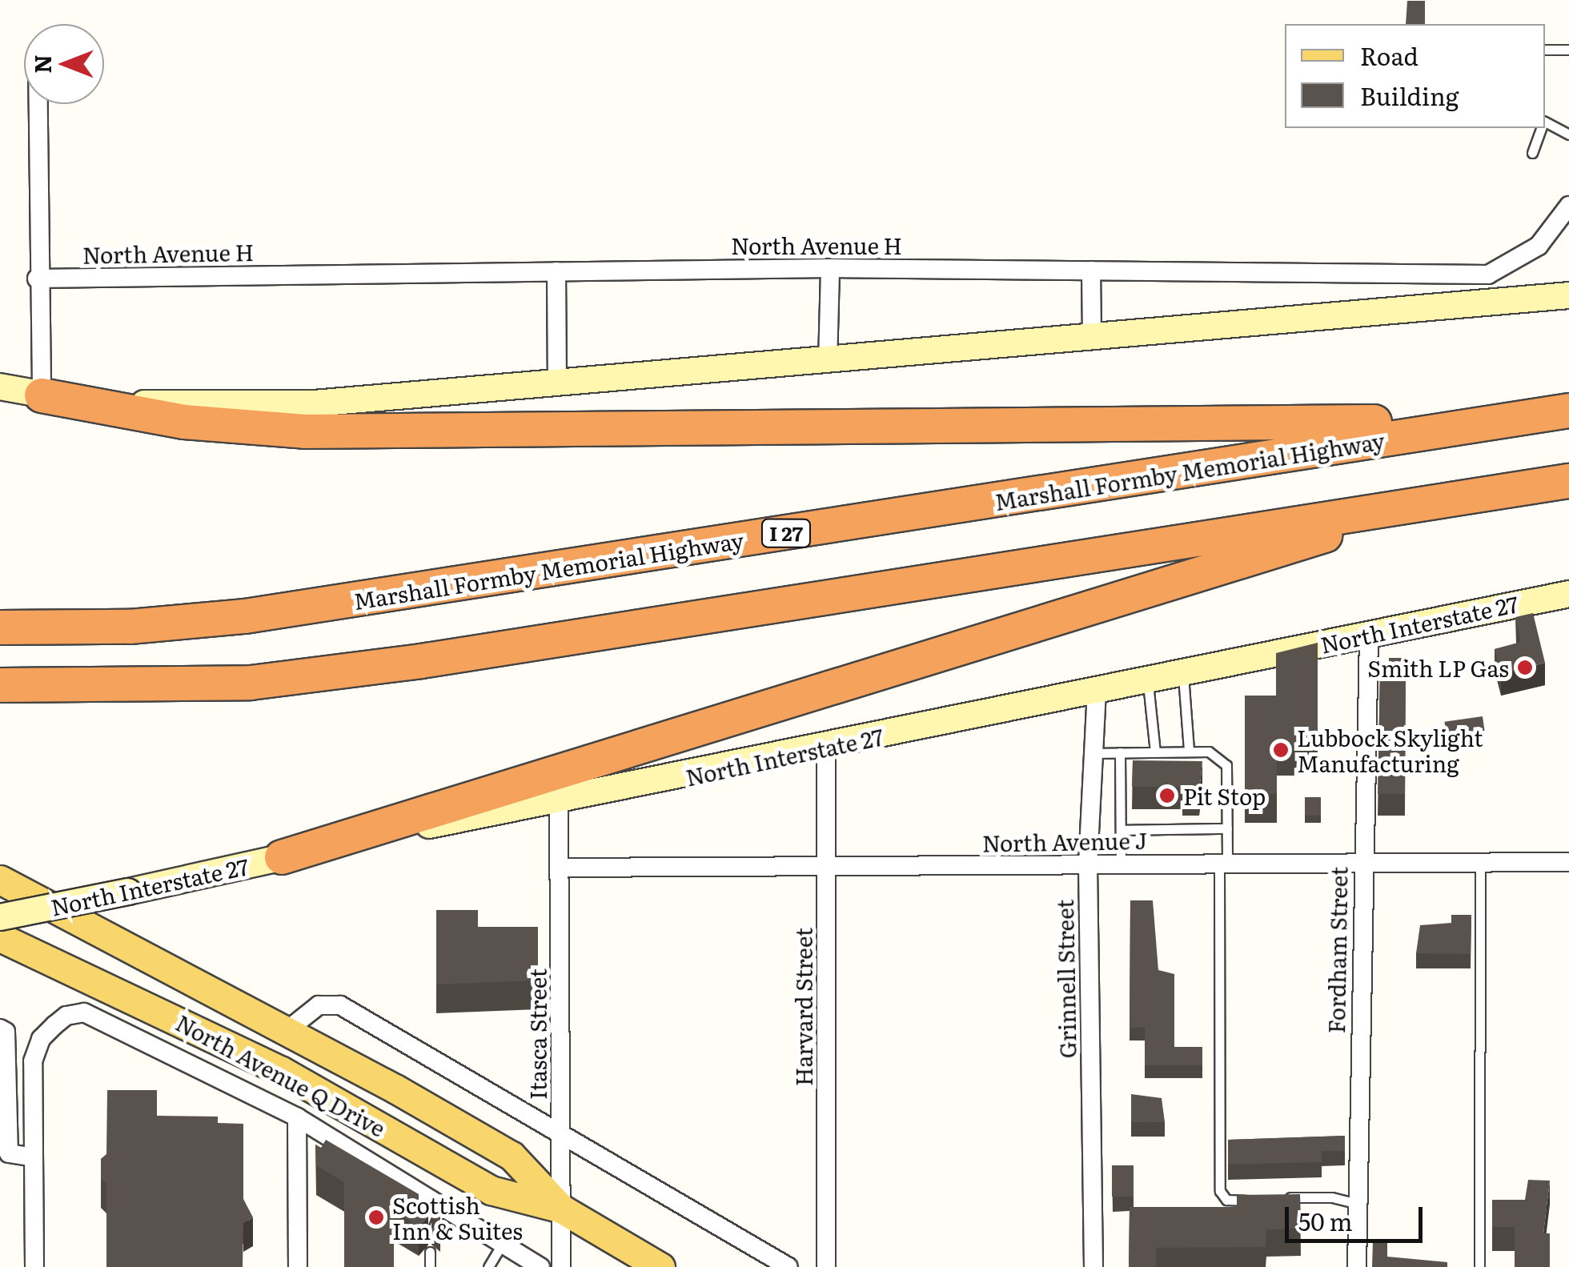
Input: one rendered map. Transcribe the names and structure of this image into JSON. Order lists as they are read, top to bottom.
{
  "streets": {
    "highway": ["Marshall Formby Memorial Highway", "I 27"],
    "main road": ["North Interstate 27", "North Avenue Q Drive"],
    "street": [
      "North Avenue H",
      "North Avenue J",
      "Fordham Street",
      "Grinnell Street",
      "Harvard Street",
      "Itasca Street"
    ]
  },
  "crossings": [
    ["North Interstate 27", "Fordham Street"],
    ["North Interstate 27", "Grinnell Street"],
    ["North Interstate 27", "Harvard Street"],
    ["North Interstate 27", "Itasca Street"],
    ["North Avenue J", "Fordham Street"],
    ["North Avenue J", "Grinnell Street"],
    ["North Avenue J", "Harvard Street"],
    ["North Avenue J", "Itasca Street"],
    ["Itasca Street", "North Avenue Q Drive"]
  ],
  "places": [
    "Smith LP Gas",
    "Lubbock Skylight Manufacturing",
    "Pit Stop",
    "Scottish Inn & Suites"
  ],
  "legend": ["Road", "Building"],
  "scale_bar": "50 m",
  "north": "left"
}
